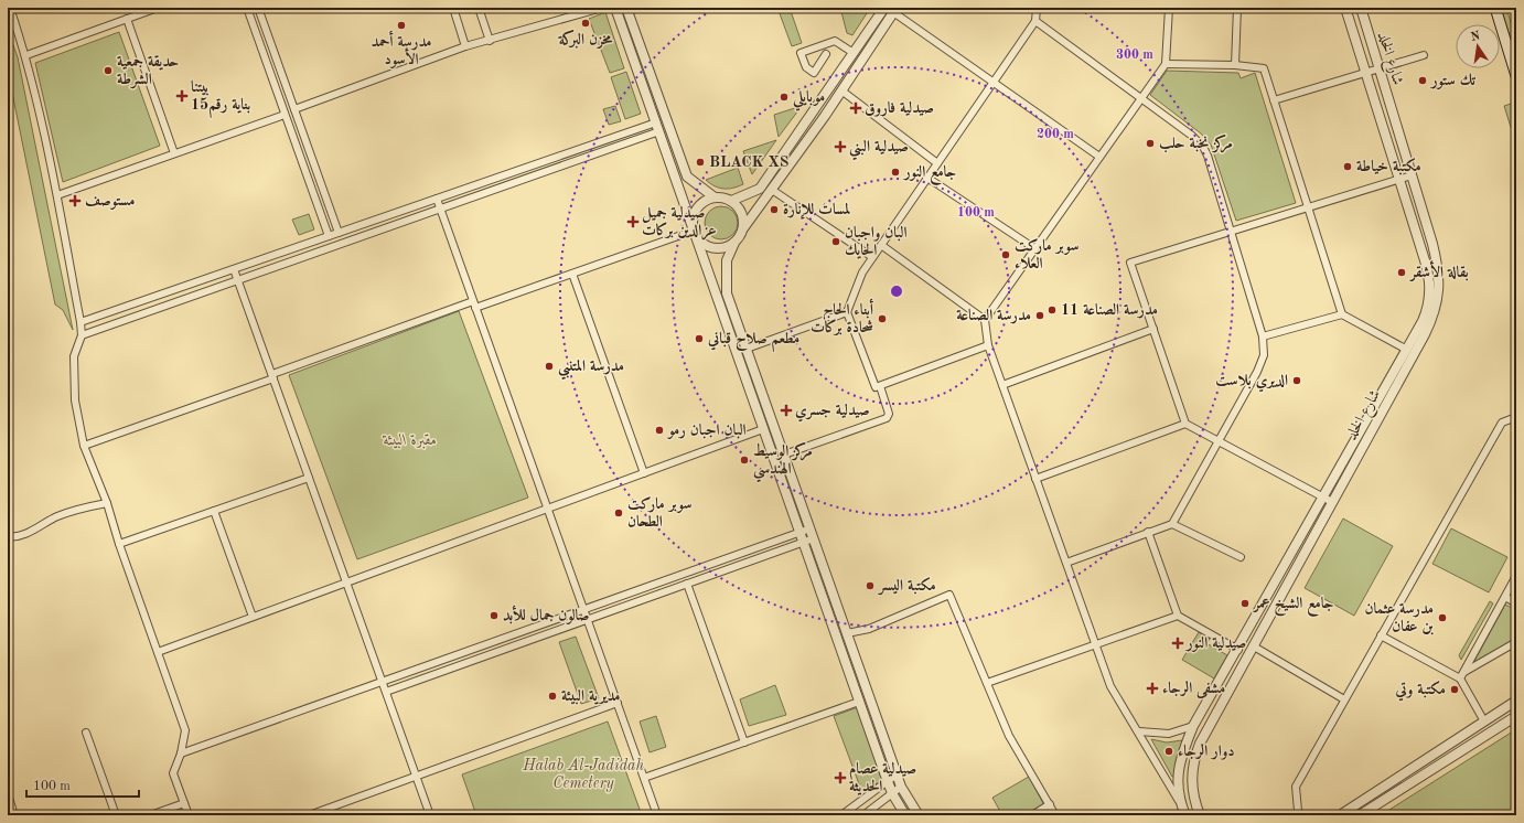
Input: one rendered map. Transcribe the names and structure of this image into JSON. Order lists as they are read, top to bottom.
{
  "streets": {
    "street": ["شارع الخلد"]
  },
  "parks": ["مقبرة البيئة", "Halab Al-Jadidah Cemetery"],
  "places": {
    "other": [
      "مخزن البركة",
      "مدرسة أحمد الأسود",
      "حديقة جمعية الشرطة",
      "تك ستور",
      "موبايلي",
      "مركز نخبة حلب",
      "BLACK XS",
      "مكتبة خياطة",
      "جامع النور",
      "لمسات للإنارة",
      "البان واجبان الحايك",
      "سوبر ماركت العلاء",
      "بقالة الأشقر",
      "مدرسة الصناعة 11",
      "مدرسة الصناعة",
      "أبناء الحاج شحادة بركات",
      "مطعم صلاح قباني",
      "مدرسة المتنبي",
      "الديري بلاست",
      "البان اجبان رمو",
      "مركز الوسيط الهندسي",
      "سوبر ماركت الطحان",
      "مكتبة اليسر",
      "جامع الشيخ عمر",
      "صالون جمال للأبد",
      "مدرسة عثمان بن عفان",
      "مكتبة وتي",
      "مديرية البيئة",
      "دوار الرجاء"
    ],
    "health": [
      "بيتنا بناية رقم15",
      "صيدلية فاروق",
      "صيدلية البني",
      "مستوصف",
      "صيدلية جميل عزالدين بركات",
      "صيدلية جسري",
      "صيدلية النور",
      "مشفى الرجاء",
      "صيدلية عصام الحديثة"
    ]
  },
  "scale_bar": "100 m",
  "north": "top",
  "rings": ["300 m", "200 m", "100 m"]
}
